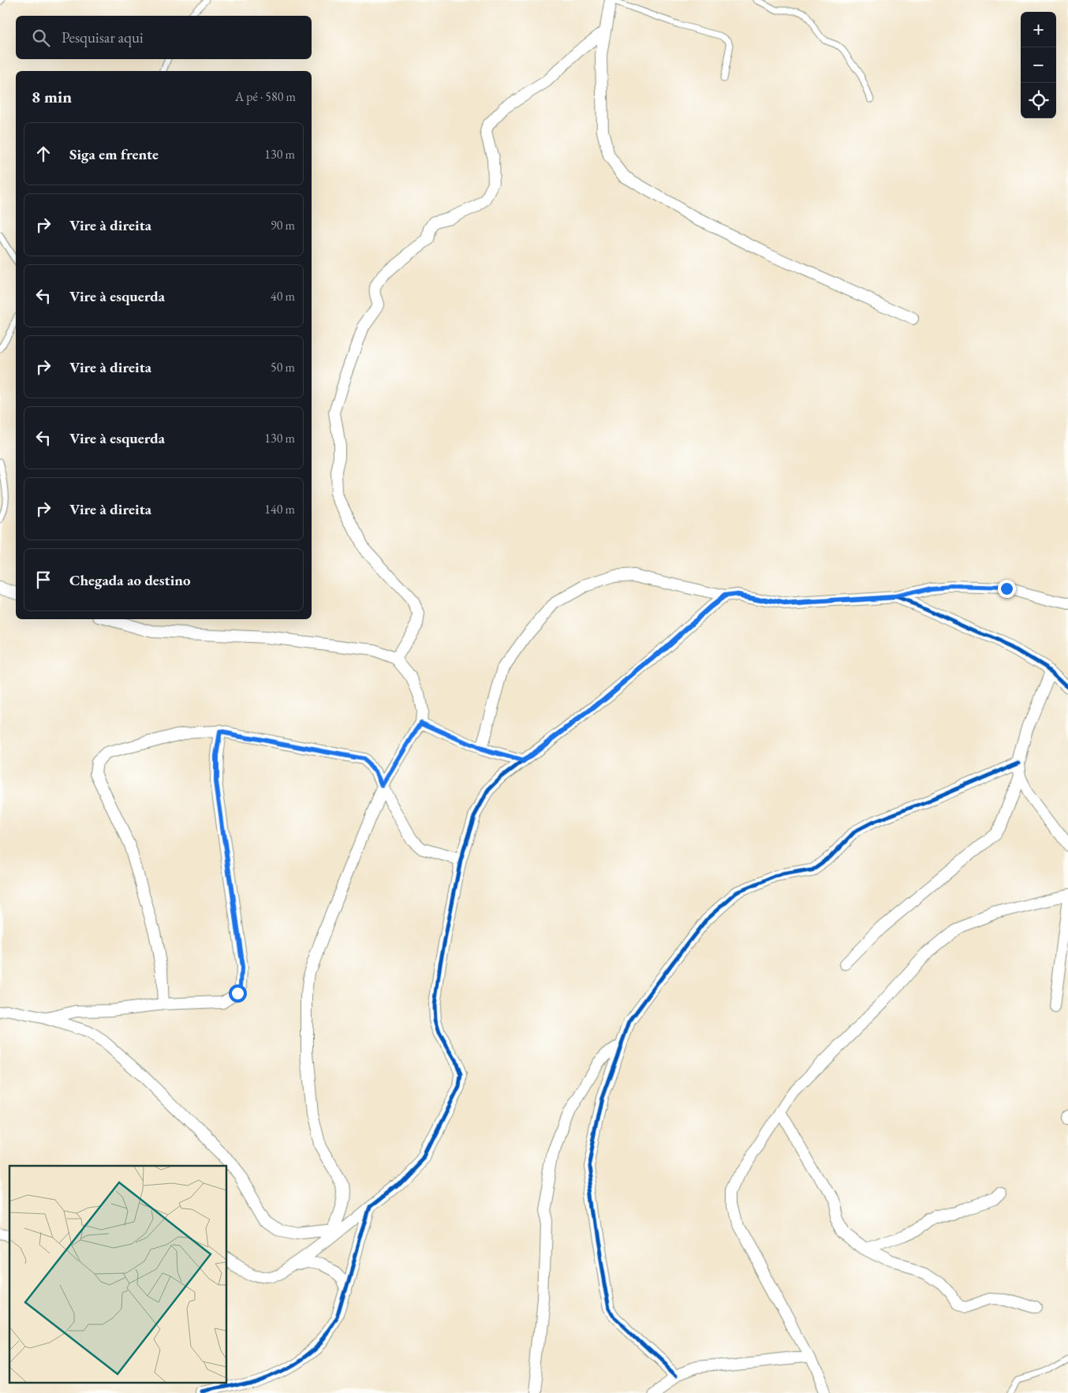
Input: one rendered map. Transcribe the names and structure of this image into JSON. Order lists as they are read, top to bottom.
{
  "page": {
    "map_buttons": ["+", "−"],
    "search": "Pesquisar aqui",
    "heading": ["8 min", "A pé · 580 m"],
    "list": [
      ["Siga em frente", "130 m"],
      ["Vire à direita", "90 m"],
      ["Vire à esquerda", "40 m"],
      ["Vire à direita", "50 m"],
      ["Vire à esquerda", "130 m"],
      ["Vire à direita", "140 m"],
      "Chegada ao destino"
    ]
  }
}
